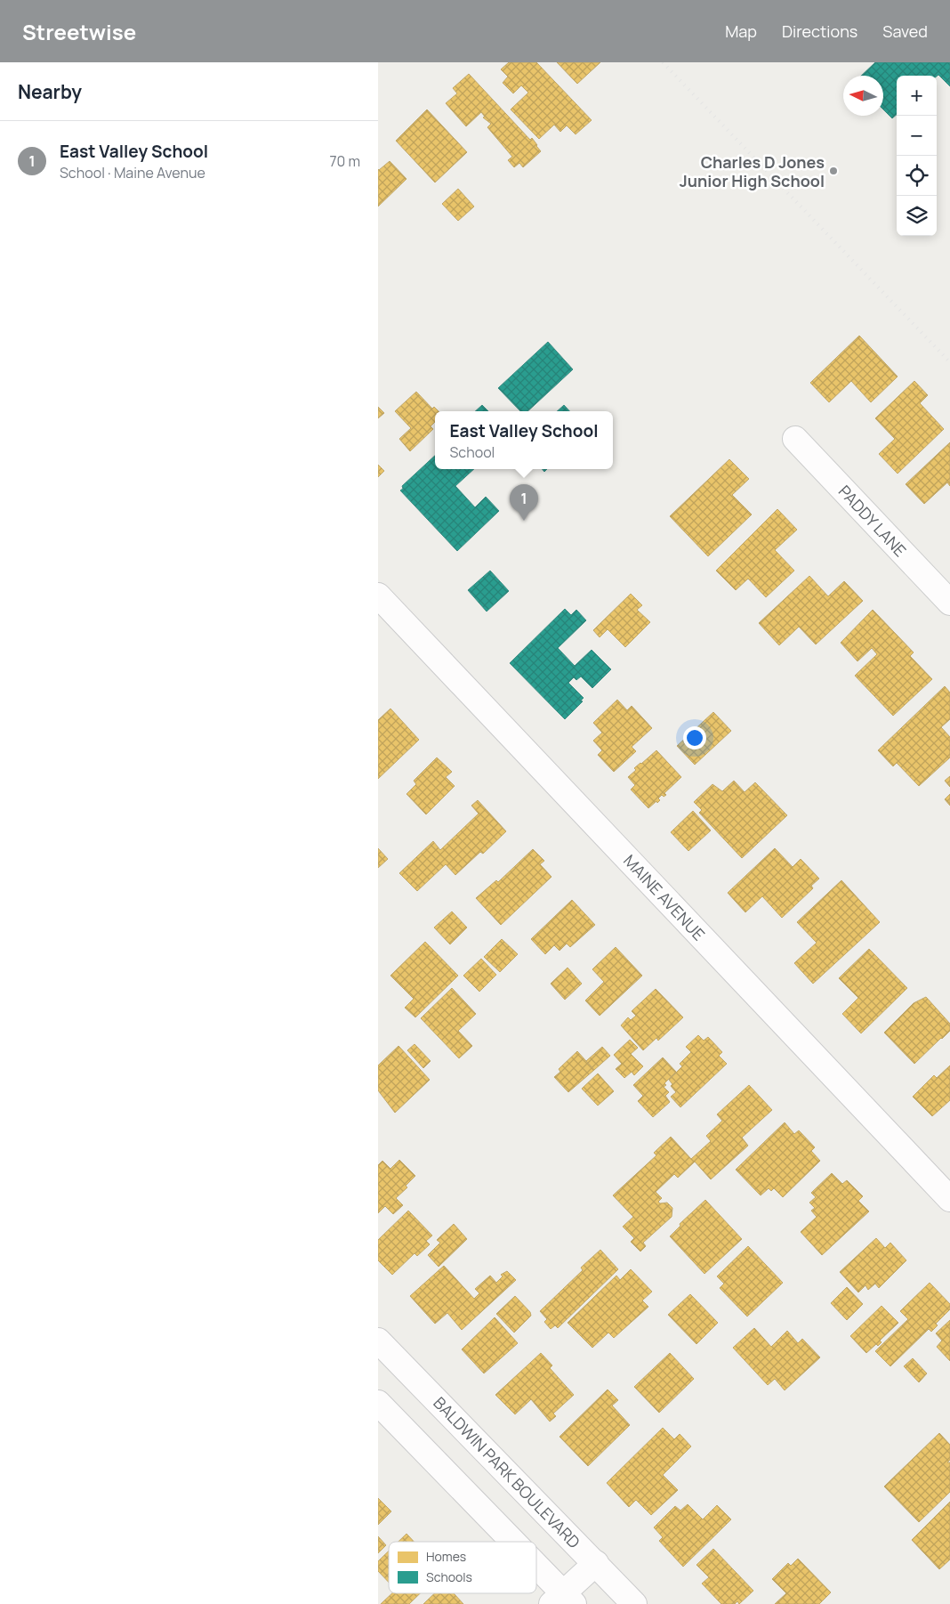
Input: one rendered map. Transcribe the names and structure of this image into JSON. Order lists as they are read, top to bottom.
{
  "streets": {
    "street": ["PADDY LANE", "MAINE AVENUE", "BALDWIN PARK BOULEVARD"]
  },
  "places": ["Charles D Jones Junior High School"],
  "legend": ["Homes", "Schools"],
  "north": "left",
  "page": {
    "header": "Streetwise",
    "nav": ["Map", "Directions", "Saved"],
    "heading": "Nearby",
    "map_buttons": ["+", "−"],
    "list": [
      {
        "mark": "1",
        "name": "East Valley School",
        "note": "School · Maine Avenue",
        "value": "70 m"
      }
    ],
    "popup": ["East Valley School", "School"],
    "pins": "1"
  }
}
